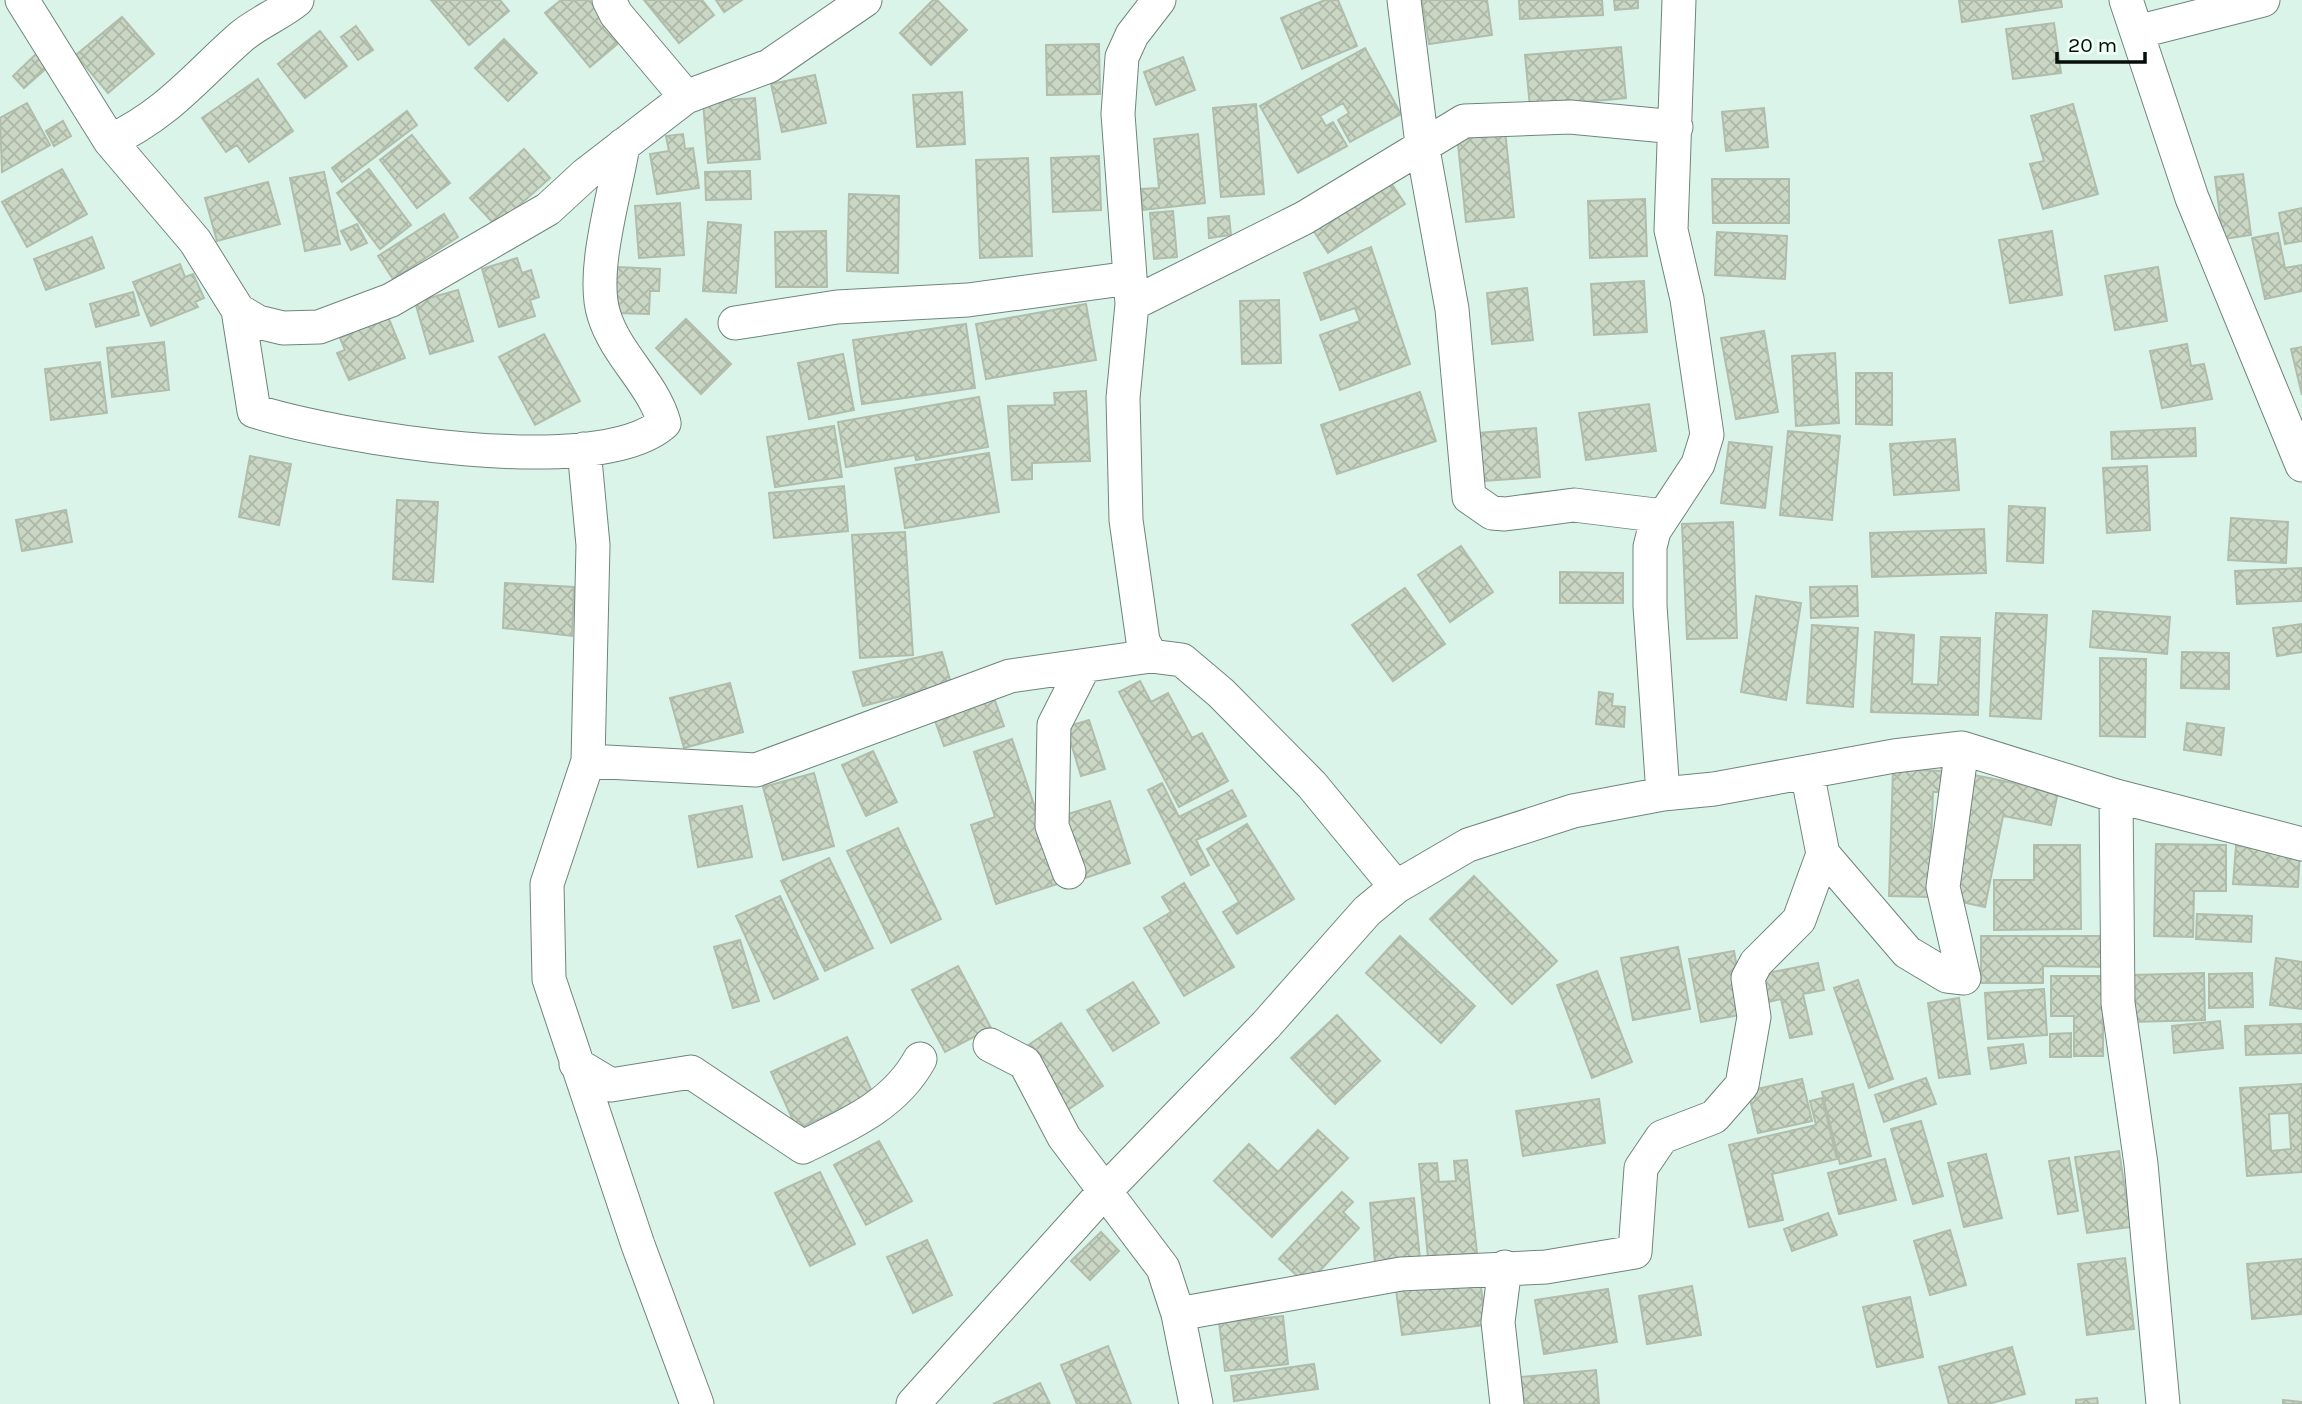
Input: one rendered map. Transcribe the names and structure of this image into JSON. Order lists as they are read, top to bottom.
{
  "scale_bar": "20 m"
}
